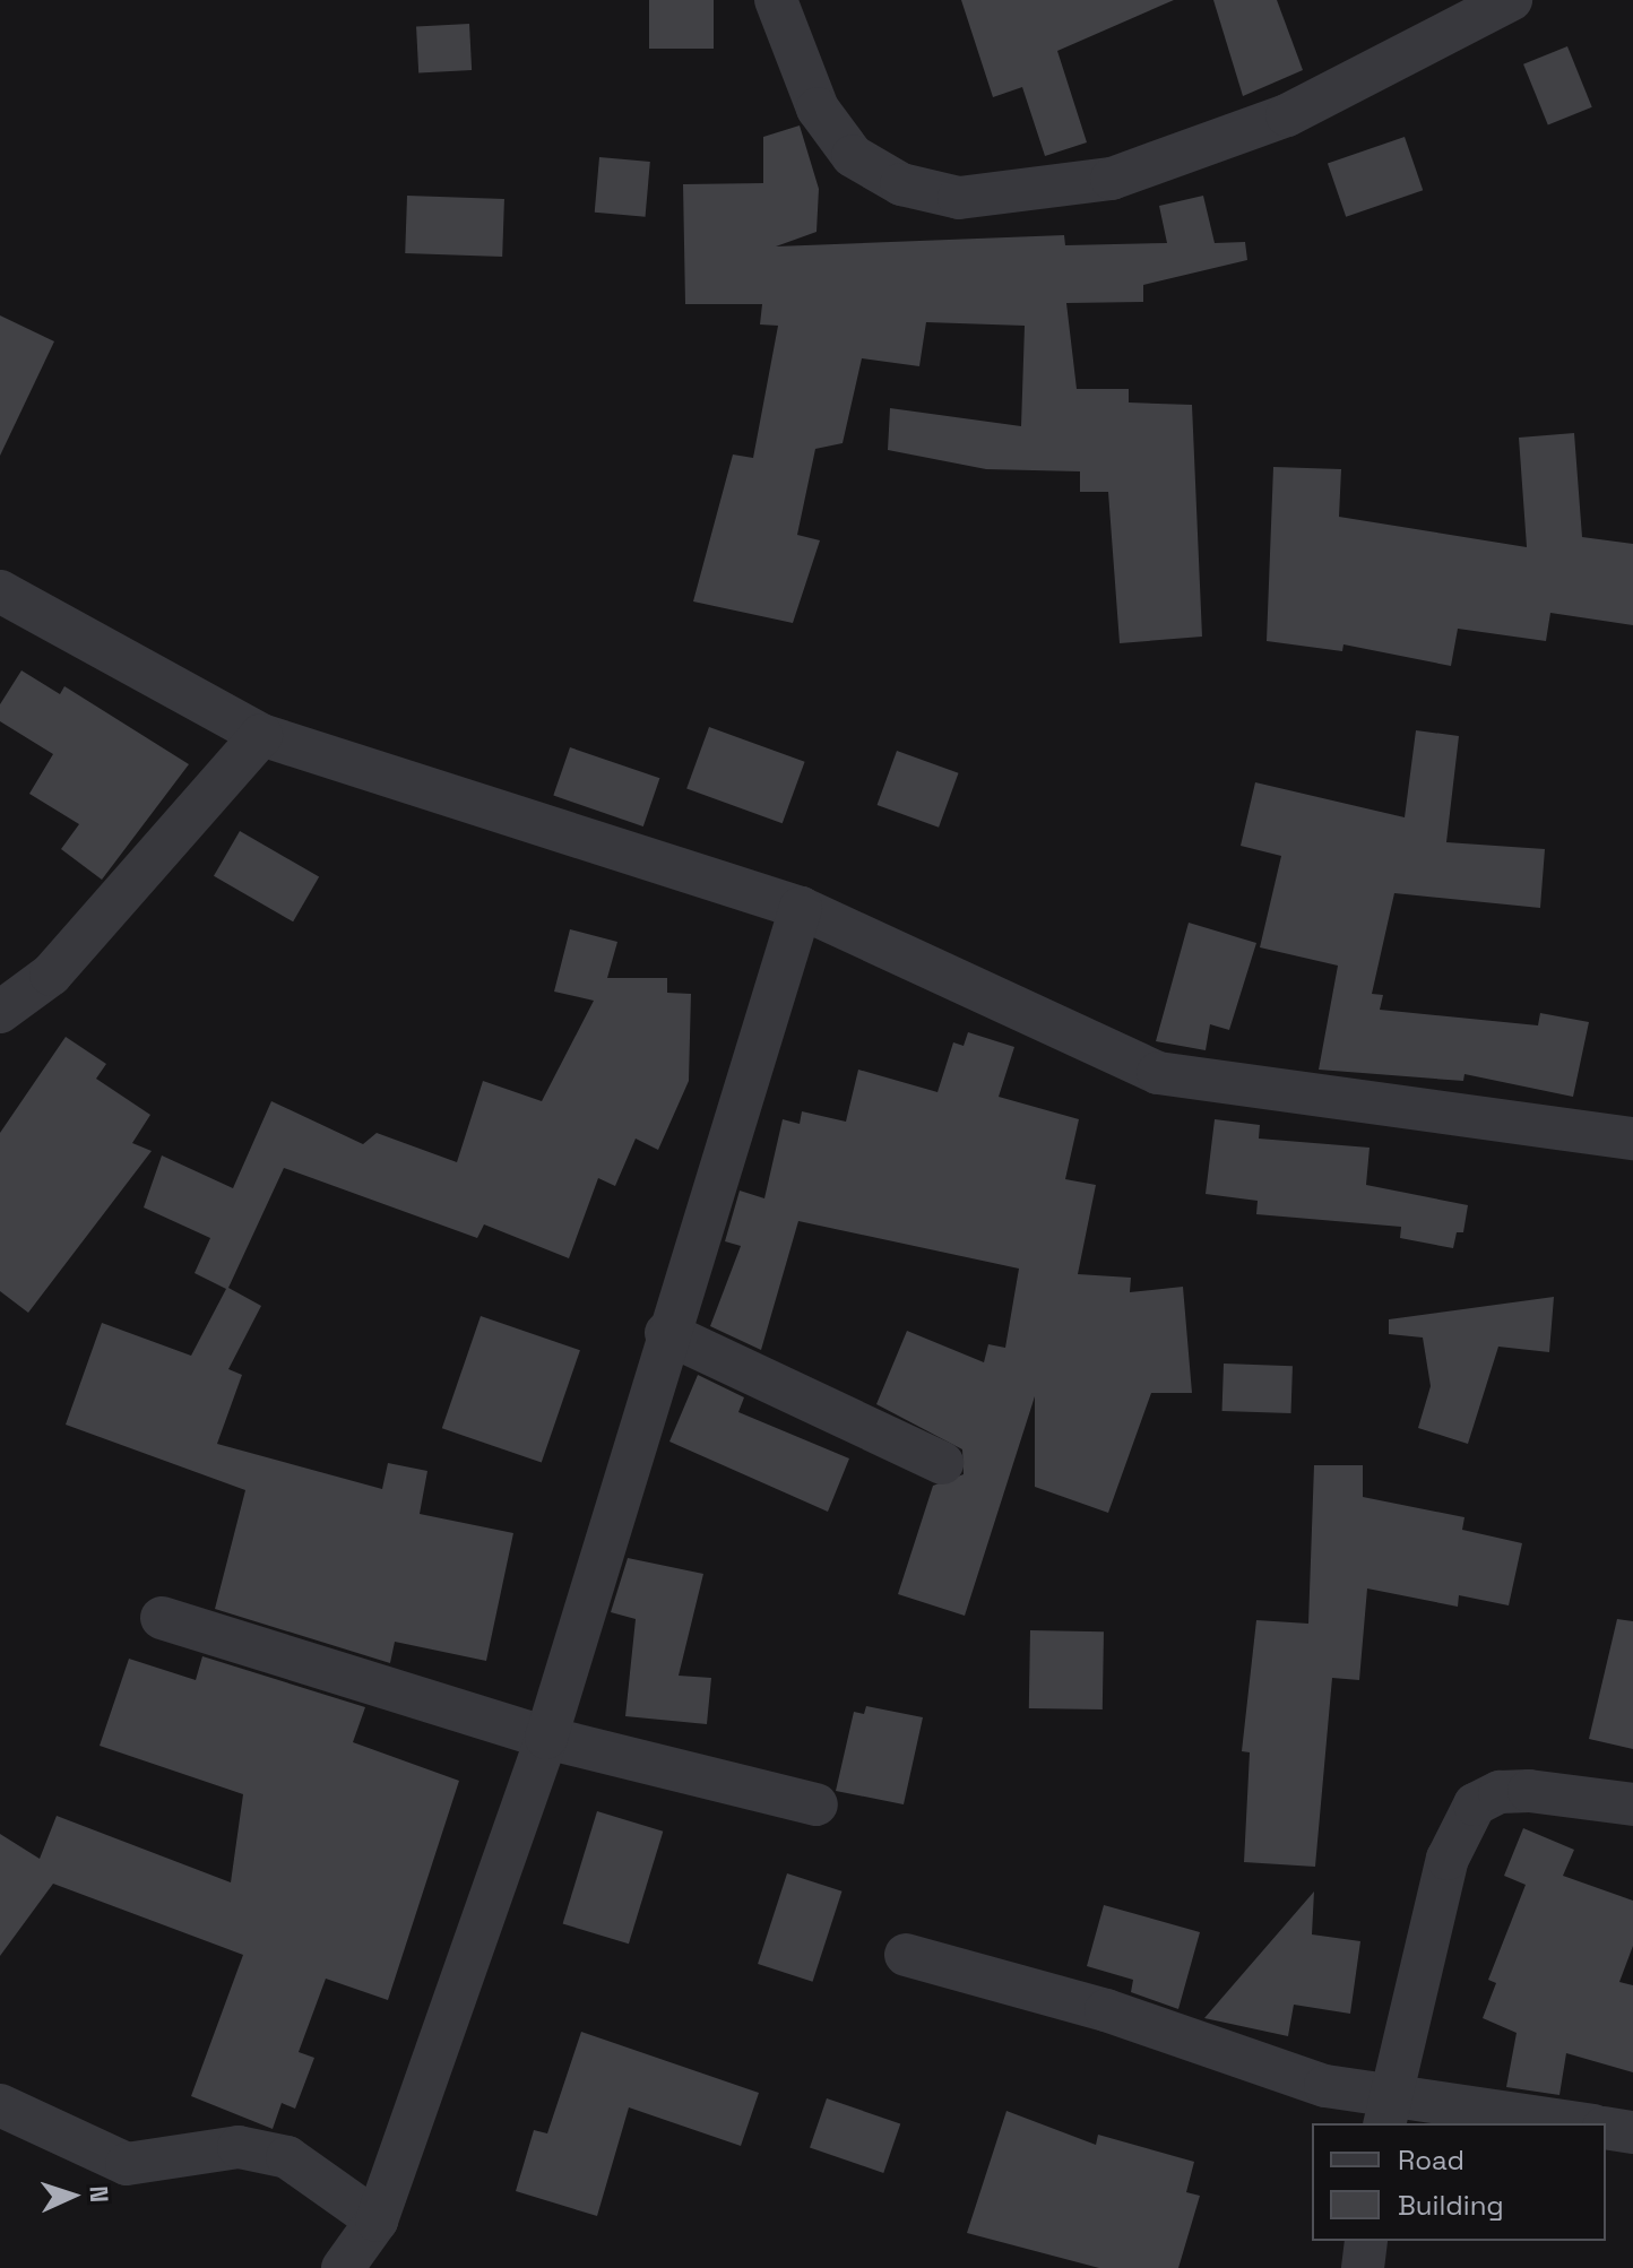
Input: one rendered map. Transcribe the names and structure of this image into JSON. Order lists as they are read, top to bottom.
{
  "legend": ["Road", "Building"],
  "north": "right"
}
